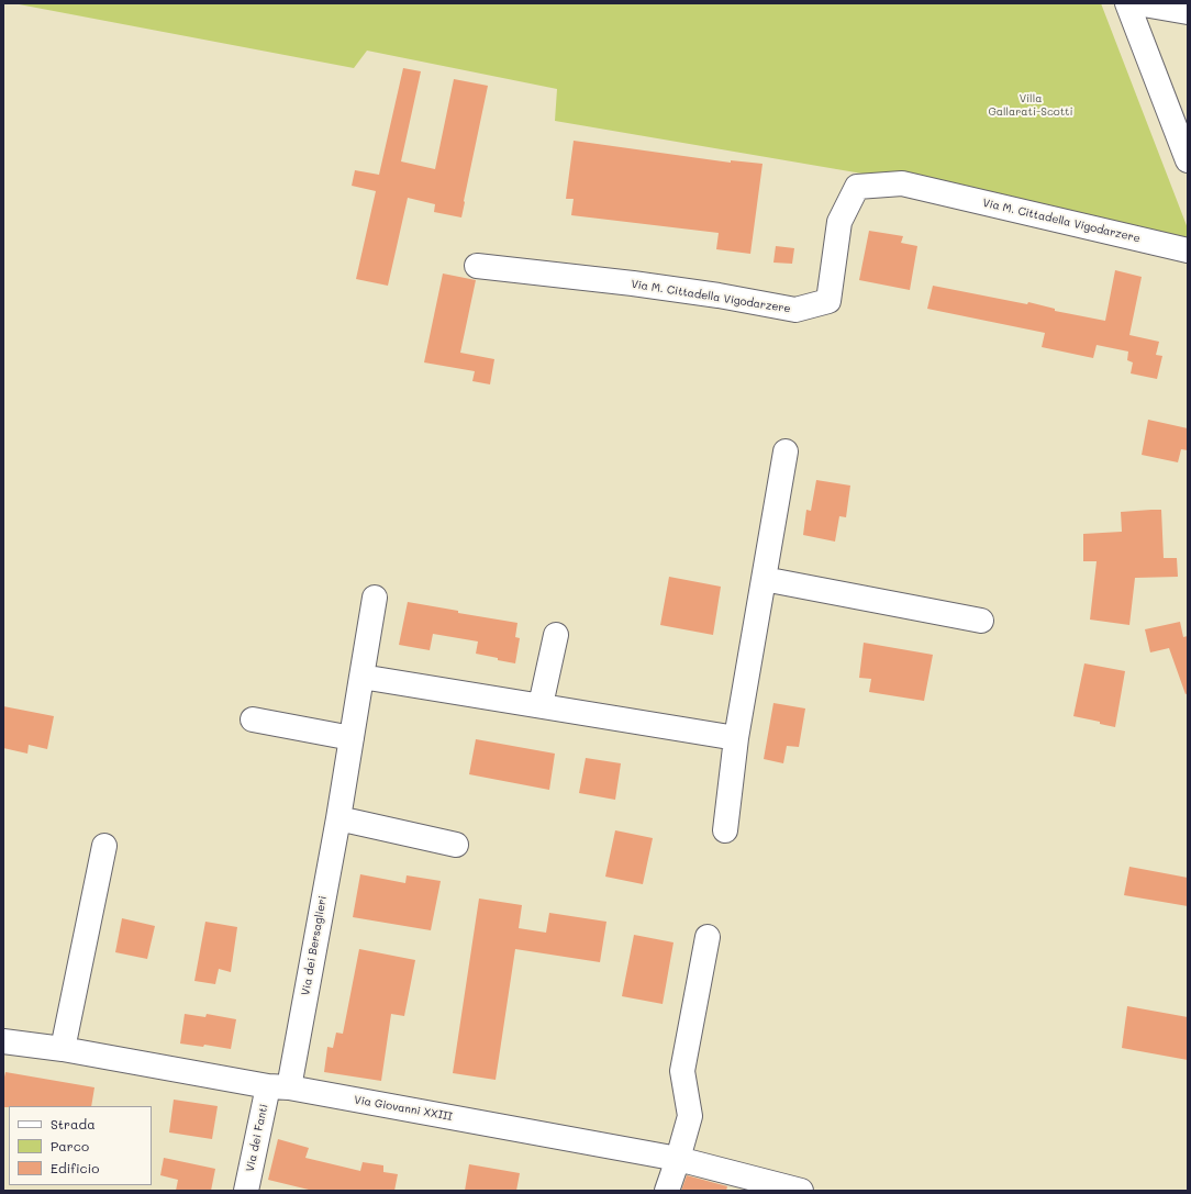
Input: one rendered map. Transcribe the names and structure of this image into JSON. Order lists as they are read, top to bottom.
{
  "streets": {
    "street": [
      "Via M. Cittadella Vigodarzere",
      "Via dei Bersaglieri",
      "Via Giovanni XXIII",
      "Via dei Fanti"
    ]
  },
  "crossings": [
    ["Via dei Bersaglieri", "Via Giovanni XXIII"],
    ["Via dei Bersaglieri", "Via dei Fanti"],
    ["Via Giovanni XXIII", "Via dei Fanti"]
  ],
  "parks": ["Villa Gallarati-Scotti"],
  "legend": ["Strada", "Parco", "Edificio"]
}
